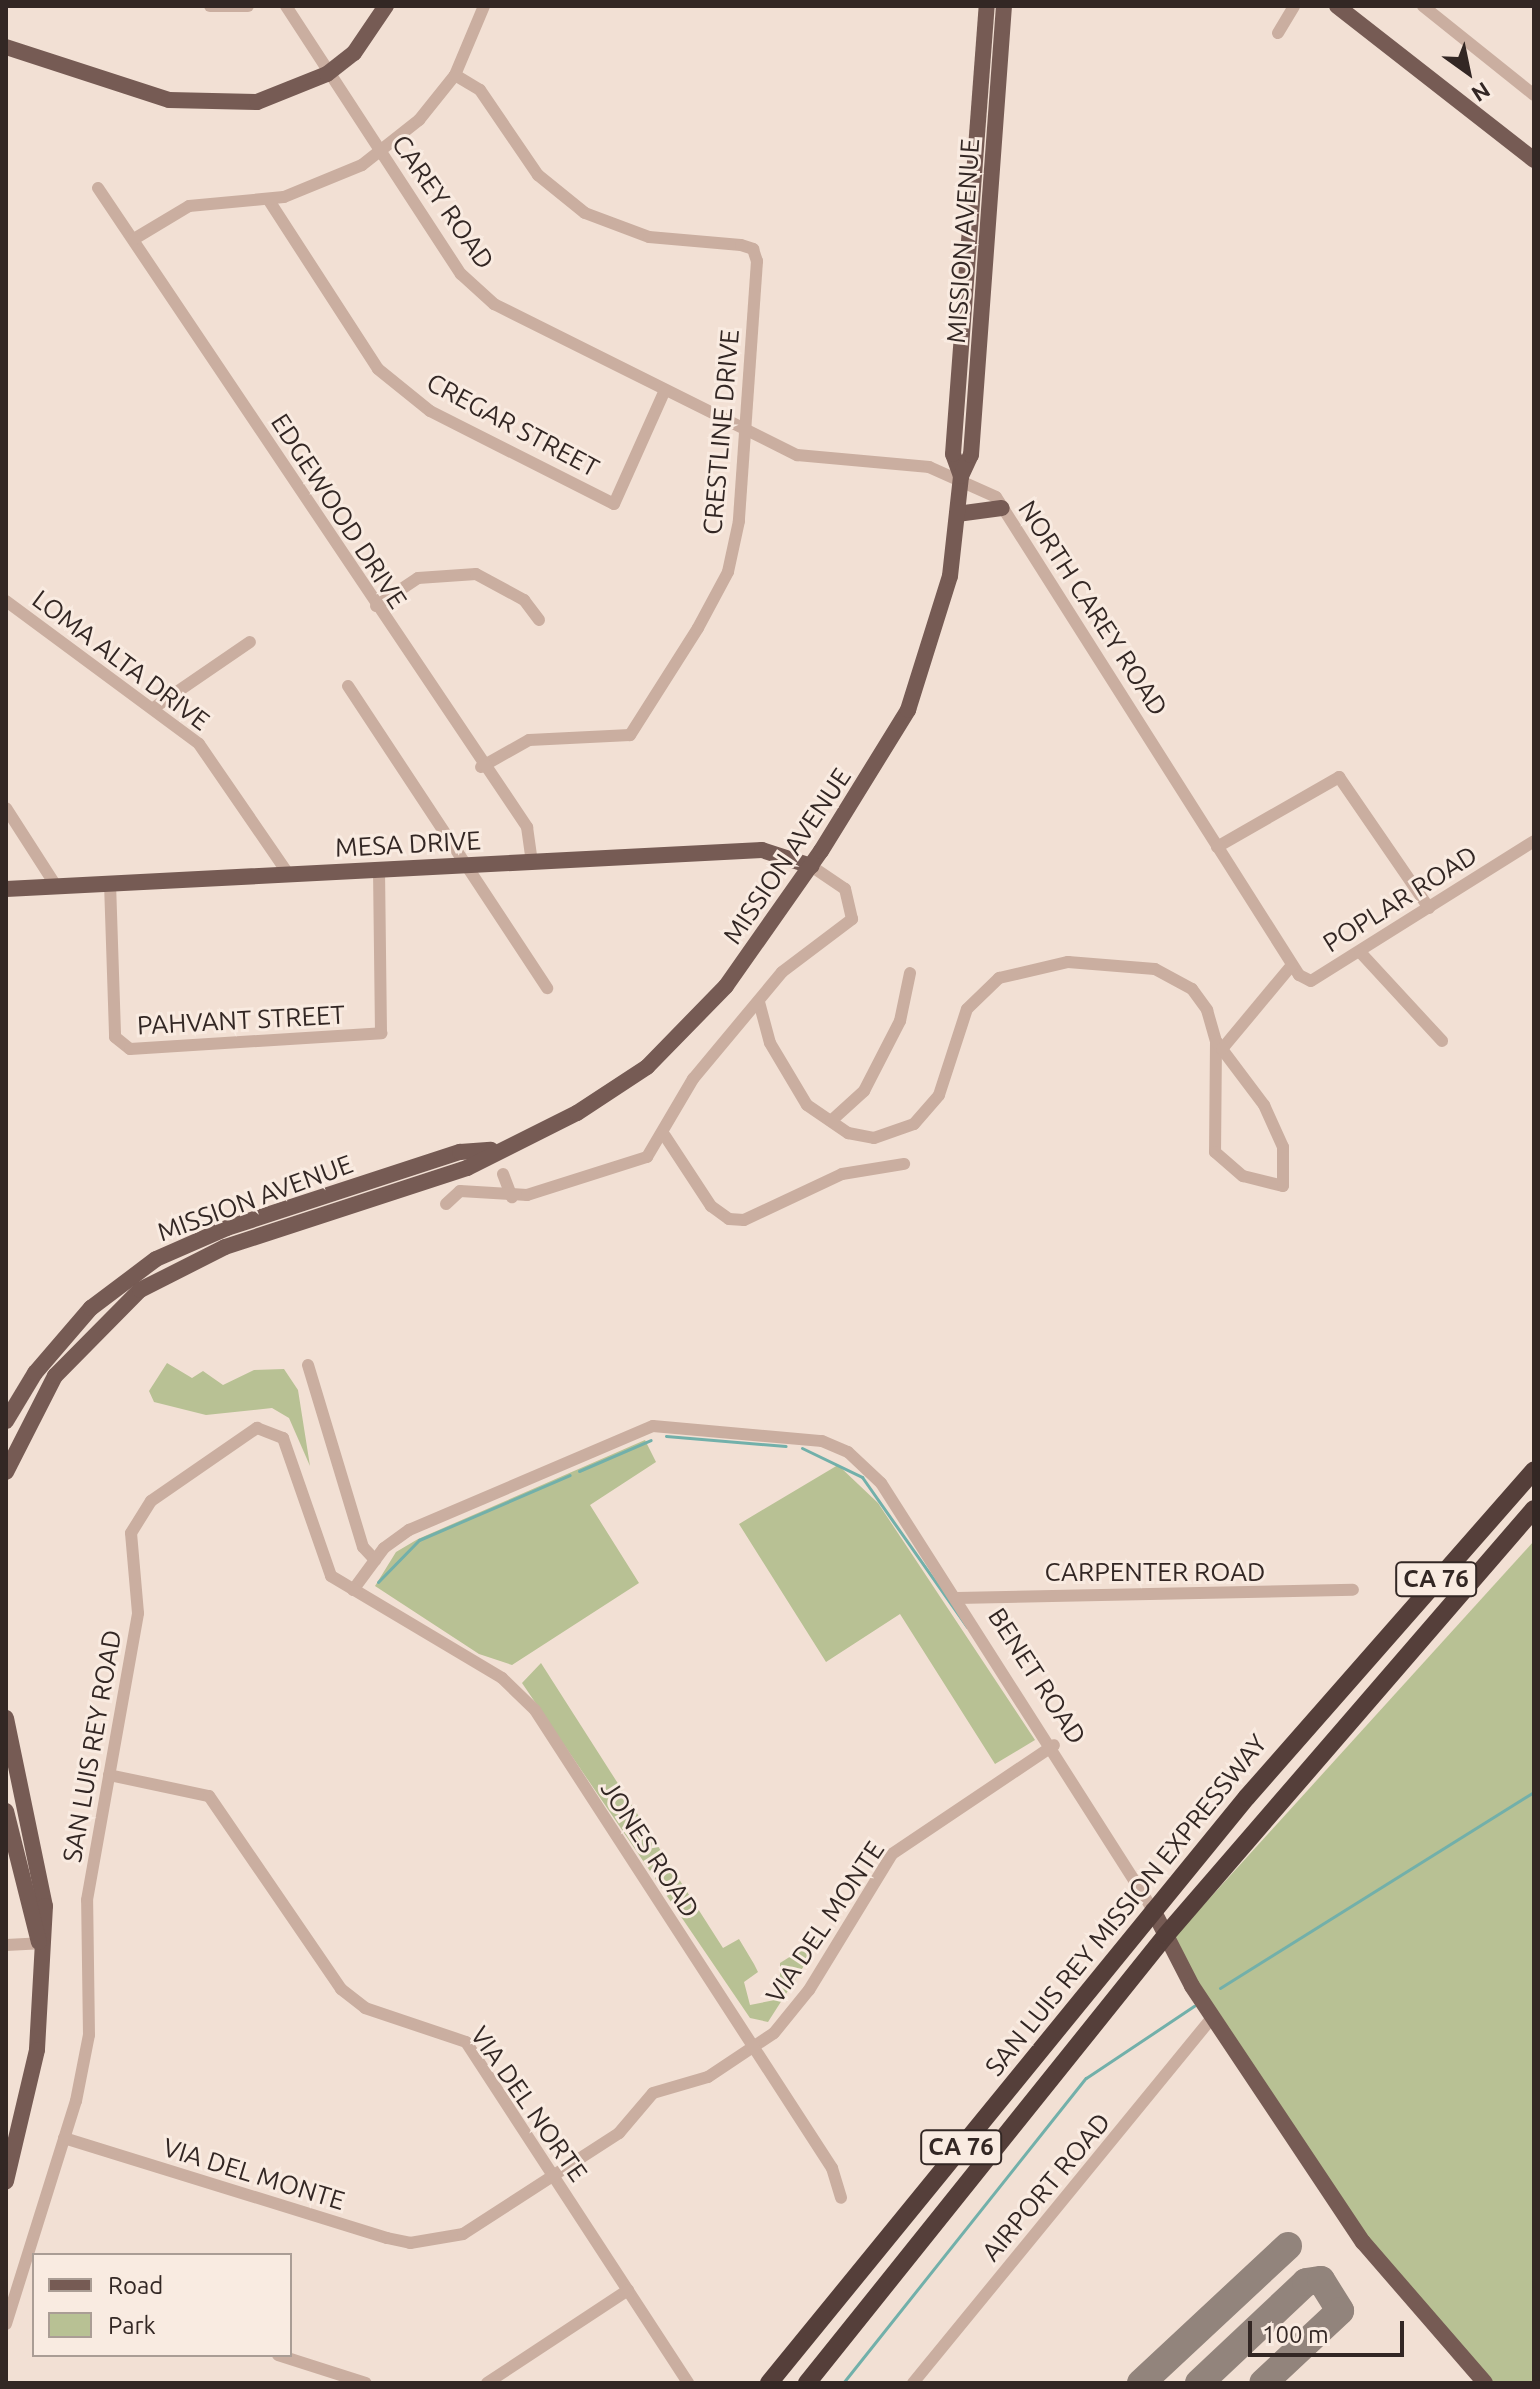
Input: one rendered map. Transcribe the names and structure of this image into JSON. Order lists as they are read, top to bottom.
{
  "streets": {
    "highway": ["CA 76", "SAN LUIS REY MISSION EXPRESSWAY"],
    "main road": ["MISSION AVENUE", "MESA DRIVE", "BENET ROAD"],
    "street": [
      "CAREY ROAD",
      "CREGAR STREET",
      "CRESTLINE DRIVE",
      "EDGEWOOD DRIVE",
      "NORTH CAREY ROAD",
      "LOMA ALTA DRIVE",
      "POPLAR ROAD",
      "PAHVANT STREET",
      "CARPENTER ROAD",
      "SAN LUIS REY ROAD",
      "JONES ROAD",
      "VIA DEL MONTE",
      "VIA DEL NORTE",
      "AIRPORT ROAD"
    ]
  },
  "crossings": [
    ["CAREY ROAD", "CREGAR STREET"],
    ["CAREY ROAD", "CRESTLINE DRIVE"],
    ["MISSION AVENUE", "NORTH CAREY ROAD"],
    ["MISSION AVENUE", "MESA DRIVE"],
    ["CRESTLINE DRIVE", "EDGEWOOD DRIVE"],
    ["EDGEWOOD DRIVE", "MESA DRIVE"],
    ["NORTH CAREY ROAD", "POPLAR ROAD"],
    ["LOMA ALTA DRIVE", "MESA DRIVE"],
    ["MESA DRIVE", "PAHVANT STREET"],
    ["CARPENTER ROAD", "BENET ROAD"],
    ["BENET ROAD", "SAN LUIS REY ROAD"],
    ["BENET ROAD", "JONES ROAD"],
    ["BENET ROAD", "SAN LUIS REY MISSION EXPRESSWAY"],
    ["BENET ROAD", "VIA DEL MONTE"],
    ["BENET ROAD", "AIRPORT ROAD"],
    ["SAN LUIS REY ROAD", "JONES ROAD"],
    ["SAN LUIS REY ROAD", "VIA DEL MONTE"],
    ["SAN LUIS REY ROAD", "VIA DEL NORTE"],
    ["JONES ROAD", "VIA DEL MONTE"],
    ["VIA DEL MONTE", "VIA DEL NORTE"]
  ],
  "legend": ["Road", "Park"],
  "scale_bar": "100 m",
  "north": "bottom right"
}
